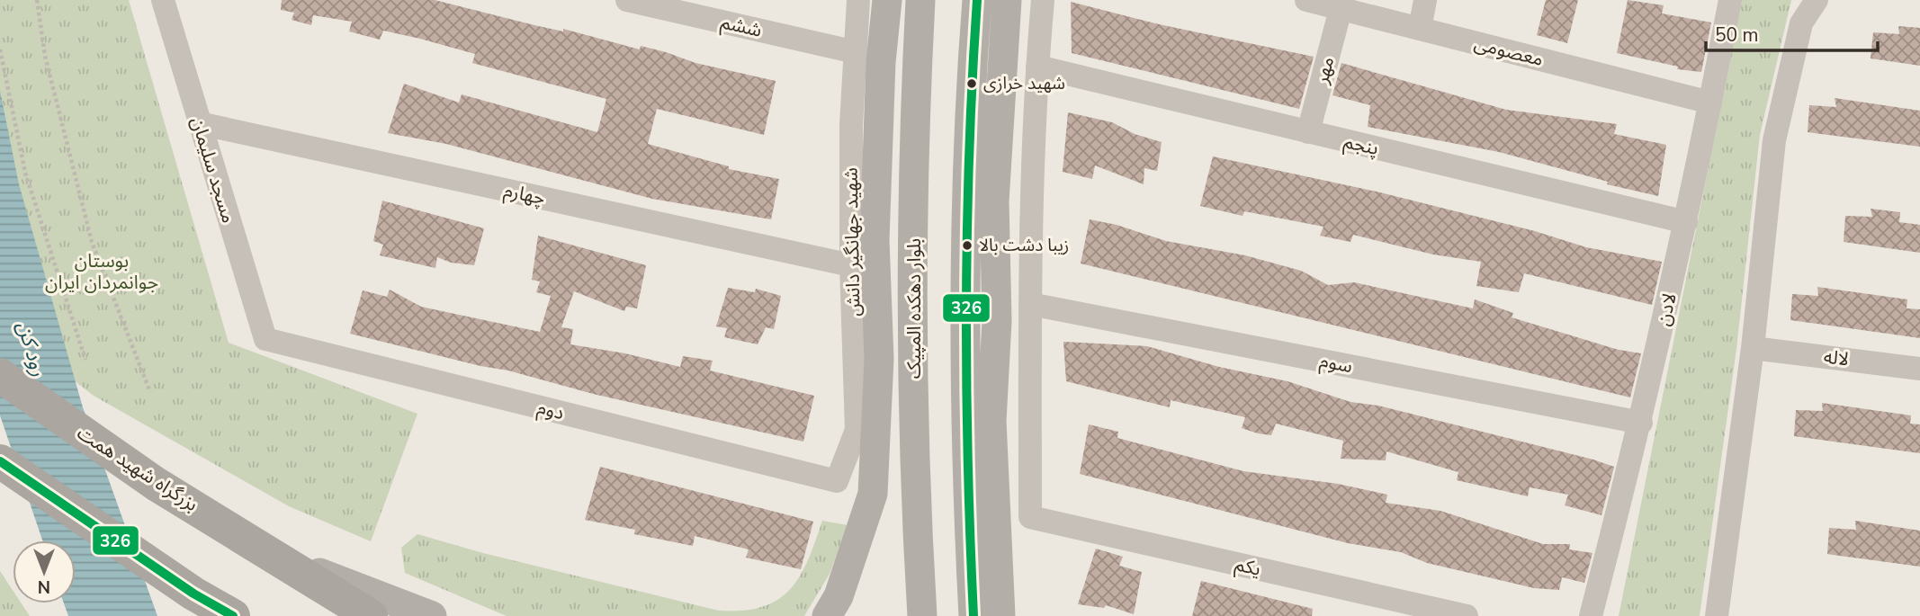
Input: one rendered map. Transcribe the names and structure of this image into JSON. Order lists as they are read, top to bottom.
{
  "streets": {
    "highway": ["بزرگراه شهید همت"],
    "main road": ["بلوار دهکده المپیک"],
    "street": [
      "ششم",
      "معصومی",
      "مهر",
      "پنجم",
      "مسجد سلیمان",
      "چهارم",
      "شهید جهانگیر دانش",
      "لادن",
      "لاله",
      "سوم",
      "دوم",
      "یکم"
    ]
  },
  "crossings": [
    ["ششم", "شهید جهانگیر دانش"],
    ["معصومی", "مهر"],
    ["معصومی", "لادن"],
    ["مهر", "پنجم"],
    ["پنجم", "لادن"],
    ["مسجد سلیمان", "چهارم"],
    ["مسجد سلیمان", "دوم"],
    ["چهارم", "شهید جهانگیر دانش"],
    ["شهید جهانگیر دانش", "دوم"],
    ["لادن", "سوم"],
    ["سوم", "یکم"]
  ],
  "water": ["رود کن"],
  "parks": ["بوستان جوانمردان ایران"],
  "places": ["شهید خرازی", "زیبا دشت بالا"],
  "lines": ["transit line 326"],
  "scale_bar": "50 m",
  "north": "bottom"
}
